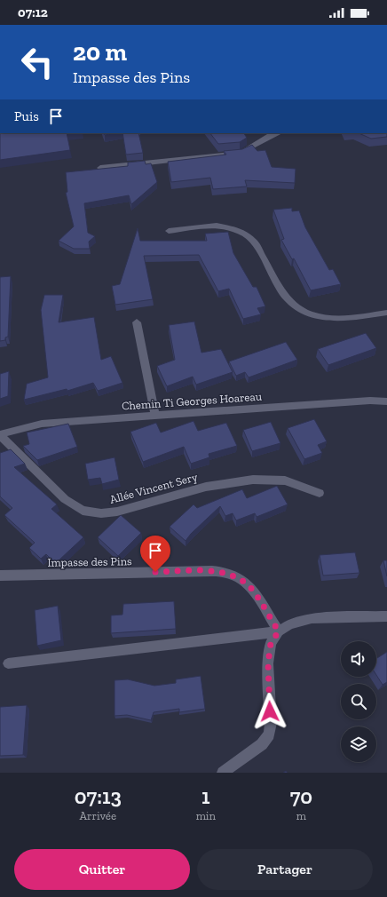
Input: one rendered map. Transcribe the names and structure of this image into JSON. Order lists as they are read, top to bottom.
{
  "streets": {
    "street": ["Chemin Ti Georges Hoareau", "Allée Vincent Sery", "Impasse des Pins"]
  },
  "crossings": [
    ["Chemin Ti Georges Hoareau", "Allée Vincent Sery"]
  ],
  "page": {
    "status": "07:12",
    "turn": ["20 m", "Impasse des Pins"],
    "then": "Puis",
    "eta": [
      "07:13",
      "Arrivée",
      "1",
      "min",
      "70",
      "m"
    ],
    "buttons": ["Quitter", "Partager"]
  }
}
